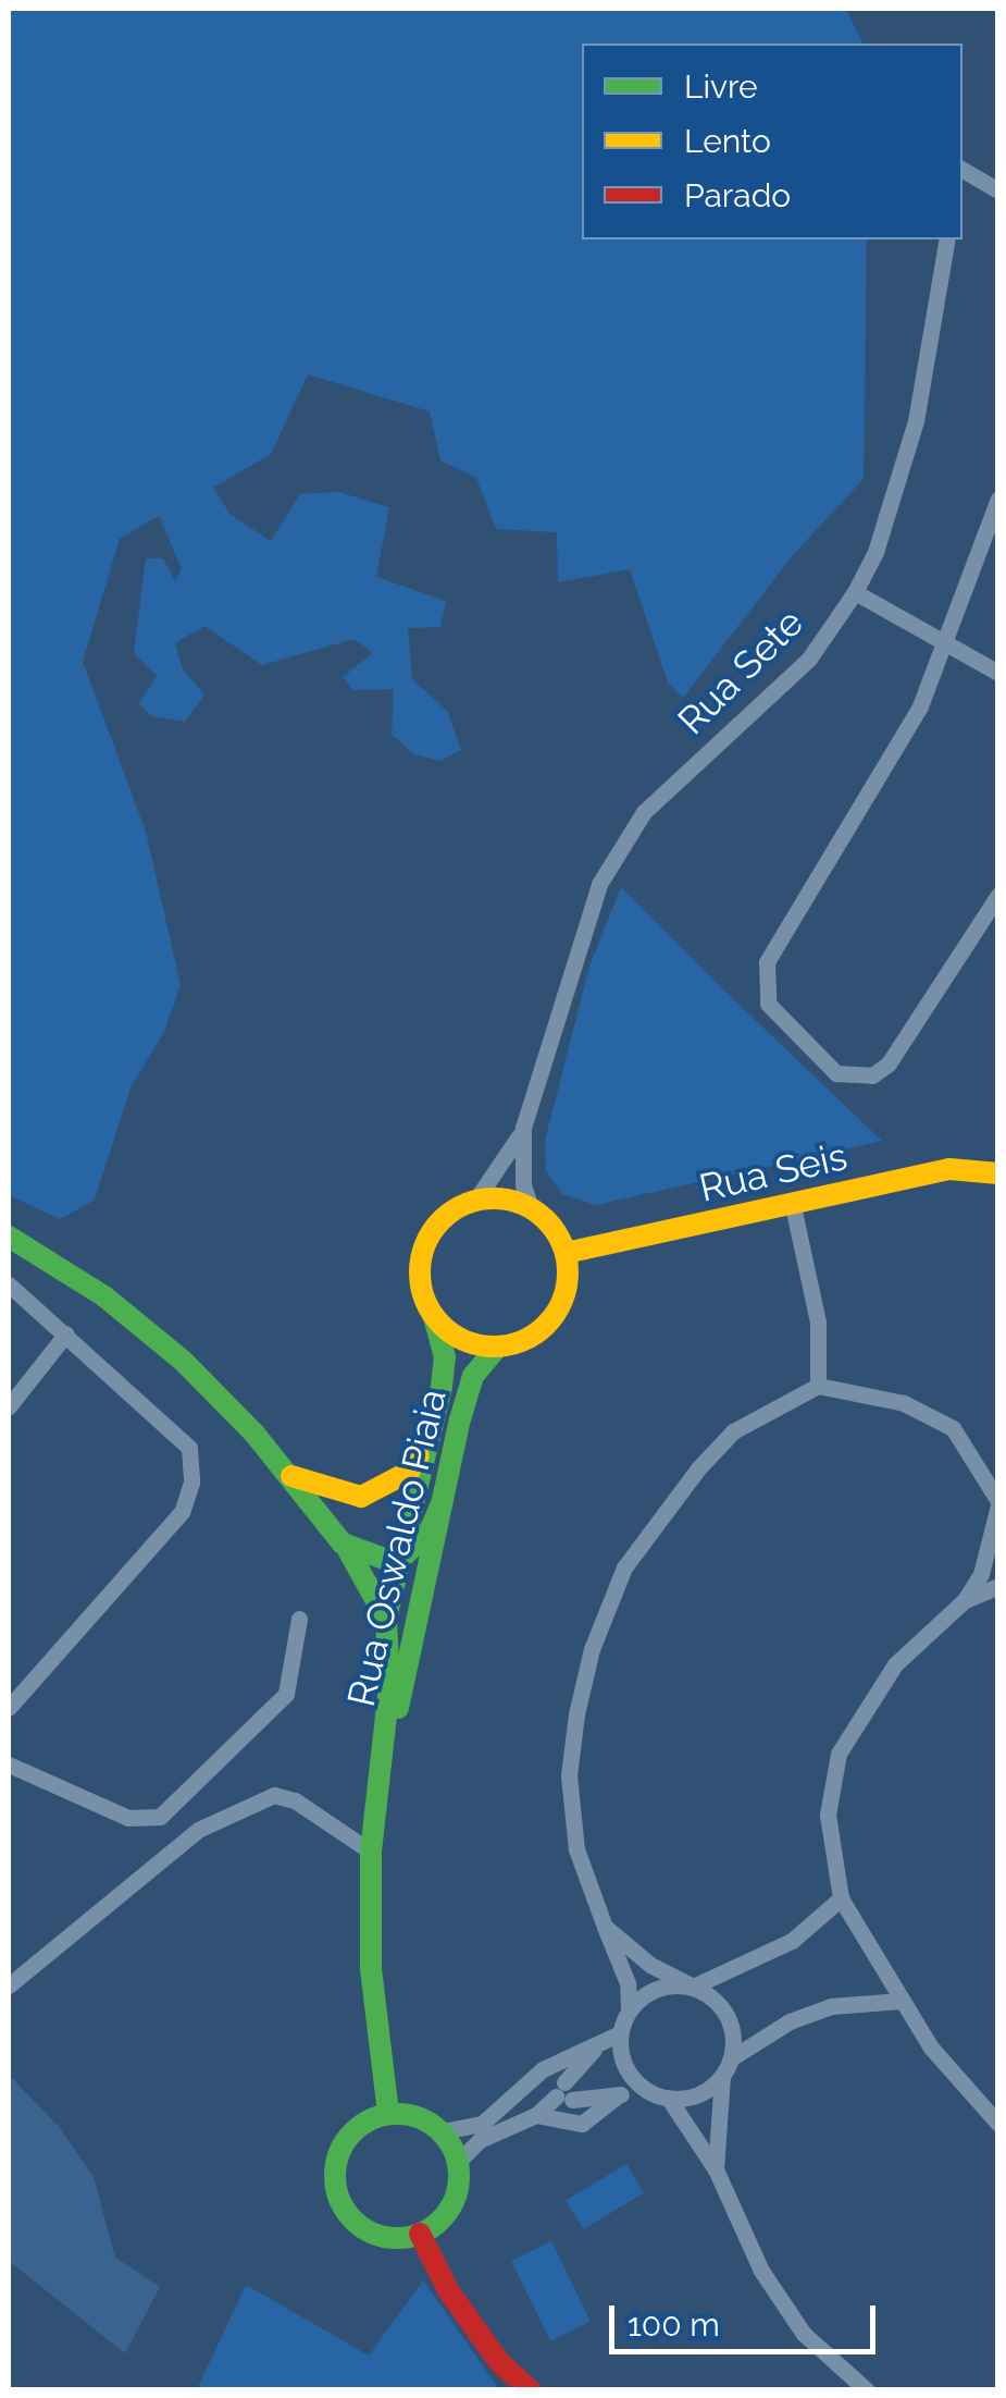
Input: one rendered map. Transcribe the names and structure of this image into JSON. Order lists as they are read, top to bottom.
{
  "streets": {
    "street": ["Rua Sete", "Rua Seis", "Rua Oswaldo Piaia"]
  },
  "crossings": [
    ["Rua Sete", "Rua Seis"],
    ["Rua Sete", "Rua Oswaldo Piaia"],
    ["Rua Seis", "Rua Oswaldo Piaia"]
  ],
  "legend": ["Livre", "Lento", "Parado"],
  "scale_bar": "100 m"
}
